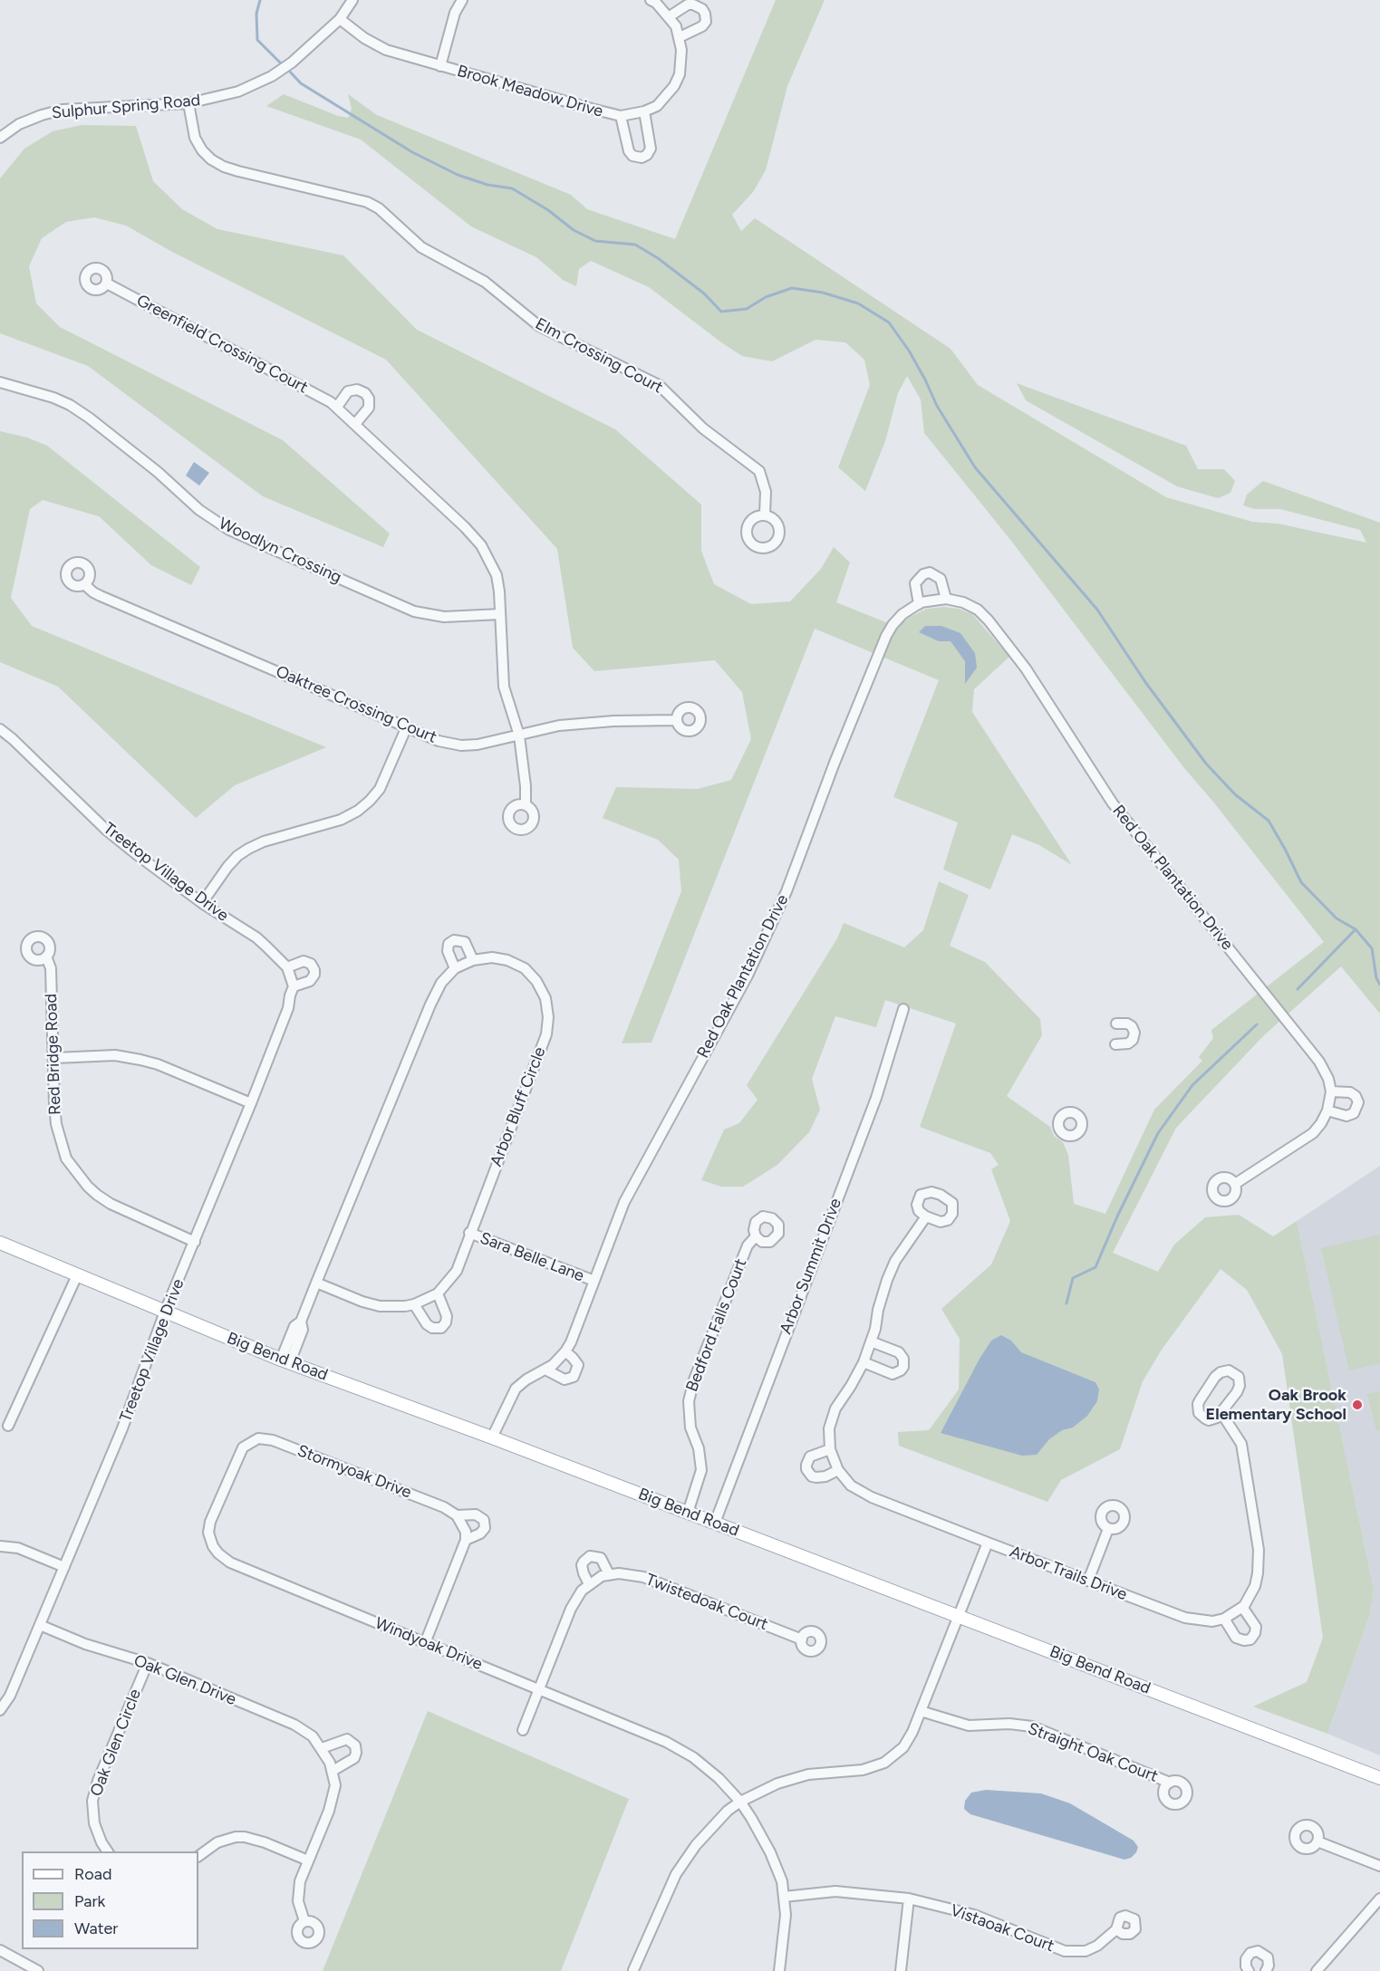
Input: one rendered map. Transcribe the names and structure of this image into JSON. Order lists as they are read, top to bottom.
{
  "streets": {
    "main road": ["Big Bend Road"],
    "street": [
      "Brook Meadow Drive",
      "Sulphur Spring Road",
      "Greenfield Crossing Court",
      "Elm Crossing Court",
      "Woodlyn Crossing",
      "Oaktree Crossing Court",
      "Treetop Village Drive",
      "Red Oak Plantation Drive",
      "Red Bridge Road",
      "Arbor Bluff Circle",
      "Sara Belle Lane",
      "Arbor Summit Drive",
      "Bedford Falls Court",
      "Stormyoak Drive",
      "Arbor Trails Drive",
      "Twistedoak Court",
      "Windyoak Drive",
      "Oak Glen Drive",
      "Oak Glen Circle",
      "Straight Oak Court",
      "Vistaoak Court"
    ]
  },
  "crossings": [
    ["Brook Meadow Drive", "Sulphur Spring Road"],
    ["Sulphur Spring Road", "Elm Crossing Court"],
    ["Greenfield Crossing Court", "Woodlyn Crossing"],
    ["Greenfield Crossing Court", "Oaktree Crossing Court"],
    ["Treetop Village Drive", "Red Bridge Road"],
    ["Treetop Village Drive", "Big Bend Road"],
    ["Treetop Village Drive", "Oak Glen Drive"],
    ["Red Oak Plantation Drive", "Sara Belle Lane"],
    ["Red Oak Plantation Drive", "Big Bend Road"],
    ["Arbor Bluff Circle", "Sara Belle Lane"],
    ["Arbor Bluff Circle", "Big Bend Road"],
    ["Arbor Summit Drive", "Big Bend Road"],
    ["Bedford Falls Court", "Big Bend Road"],
    ["Big Bend Road", "Arbor Trails Drive"],
    ["Stormyoak Drive", "Windyoak Drive"],
    ["Arbor Trails Drive", "Windyoak Drive"],
    ["Arbor Trails Drive", "Straight Oak Court"],
    ["Twistedoak Court", "Windyoak Drive"],
    ["Windyoak Drive", "Vistaoak Court"],
    ["Oak Glen Drive", "Oak Glen Circle"]
  ],
  "places": ["Oak Brook Elementary School"],
  "legend": ["Road", "Park", "Water"]
}
